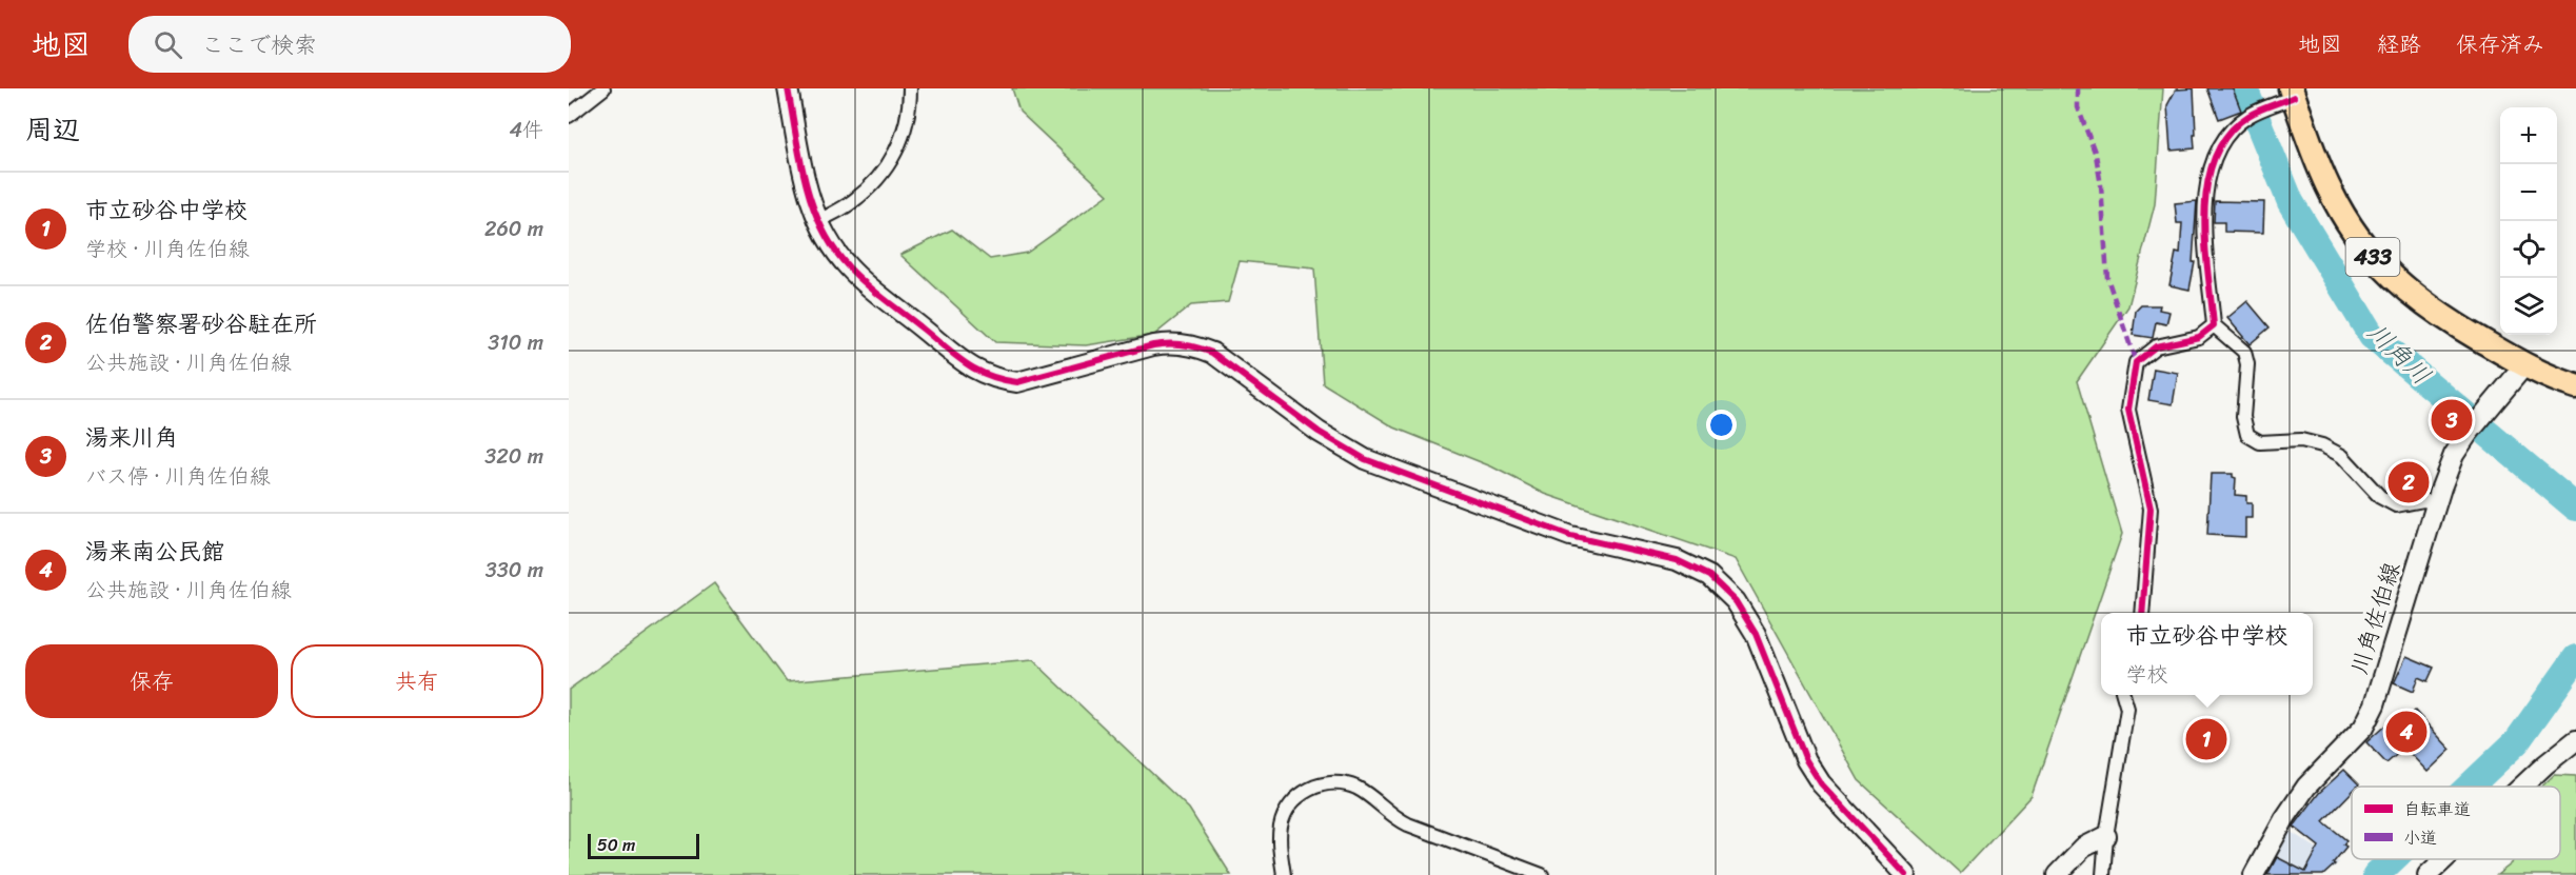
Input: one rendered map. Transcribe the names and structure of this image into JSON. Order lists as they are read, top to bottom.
{
  "streets": {
    "highway": ["433"],
    "street": ["川角佐伯線"]
  },
  "crossings": [
    ["433", "川角佐伯線"]
  ],
  "water": ["川角川"],
  "legend": ["自転車道", "小道"],
  "scale_bar": "50 m",
  "page": {
    "header": "地図",
    "search": "ここで検索",
    "nav": ["地図", "経路", "保存済み"],
    "heading": ["周辺", "4件"],
    "map_buttons": ["+", "−"],
    "list": [
      {
        "mark": "1",
        "name": "市立砂谷中学校",
        "note": "学校 · 川角佐伯線",
        "value": "260 m"
      },
      {
        "mark": "2",
        "name": "佐伯警察署砂谷駐在所",
        "note": "公共施設 · 川角佐伯線",
        "value": "310 m"
      },
      {
        "mark": "3",
        "name": "湯来川角",
        "note": "バス停 · 川角佐伯線",
        "value": "320 m"
      },
      {
        "mark": "4",
        "name": "湯来南公民館",
        "note": "公共施設 · 川角佐伯線",
        "value": "330 m"
      }
    ],
    "pins": [
      "3",
      "2",
      "4",
      "1"
    ],
    "popup": ["市立砂谷中学校", "学校"],
    "buttons": ["保存", "共有"],
    "scale": "50 m"
  }
}
